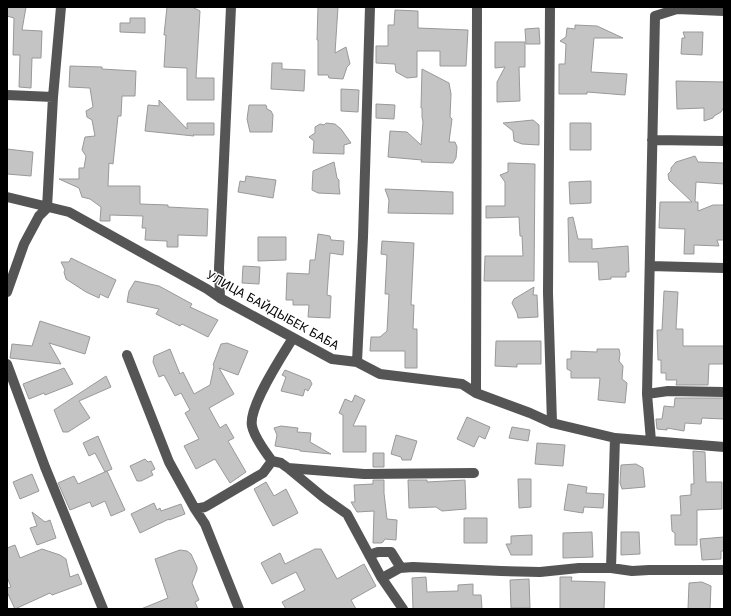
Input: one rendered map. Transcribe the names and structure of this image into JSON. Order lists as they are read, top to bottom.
{
  "streets": {
    "street": ["УЛИЦА БАЙДЫБЕК БАБА"]
  }
}
